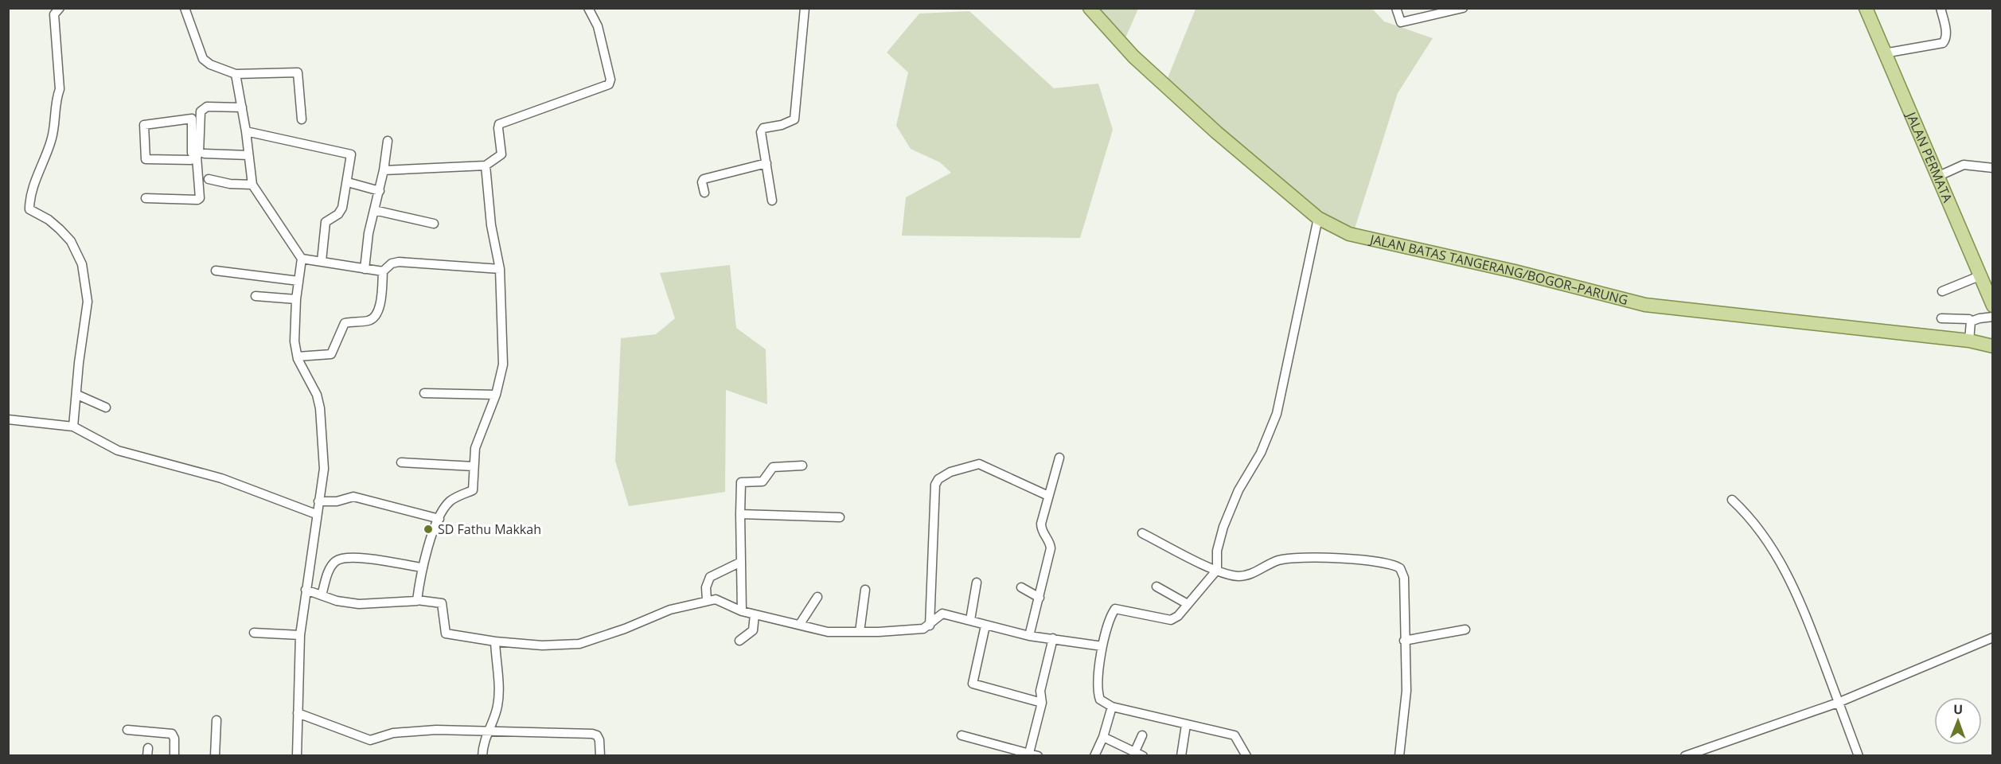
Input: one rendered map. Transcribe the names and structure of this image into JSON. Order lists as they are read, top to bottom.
{
  "streets": {
    "main road": ["JALAN PERMATA", "JALAN BATAS TANGERANG/BOGOR–PARUNG"]
  },
  "places": ["SD Fathu Makkah"],
  "north": "top"
}
